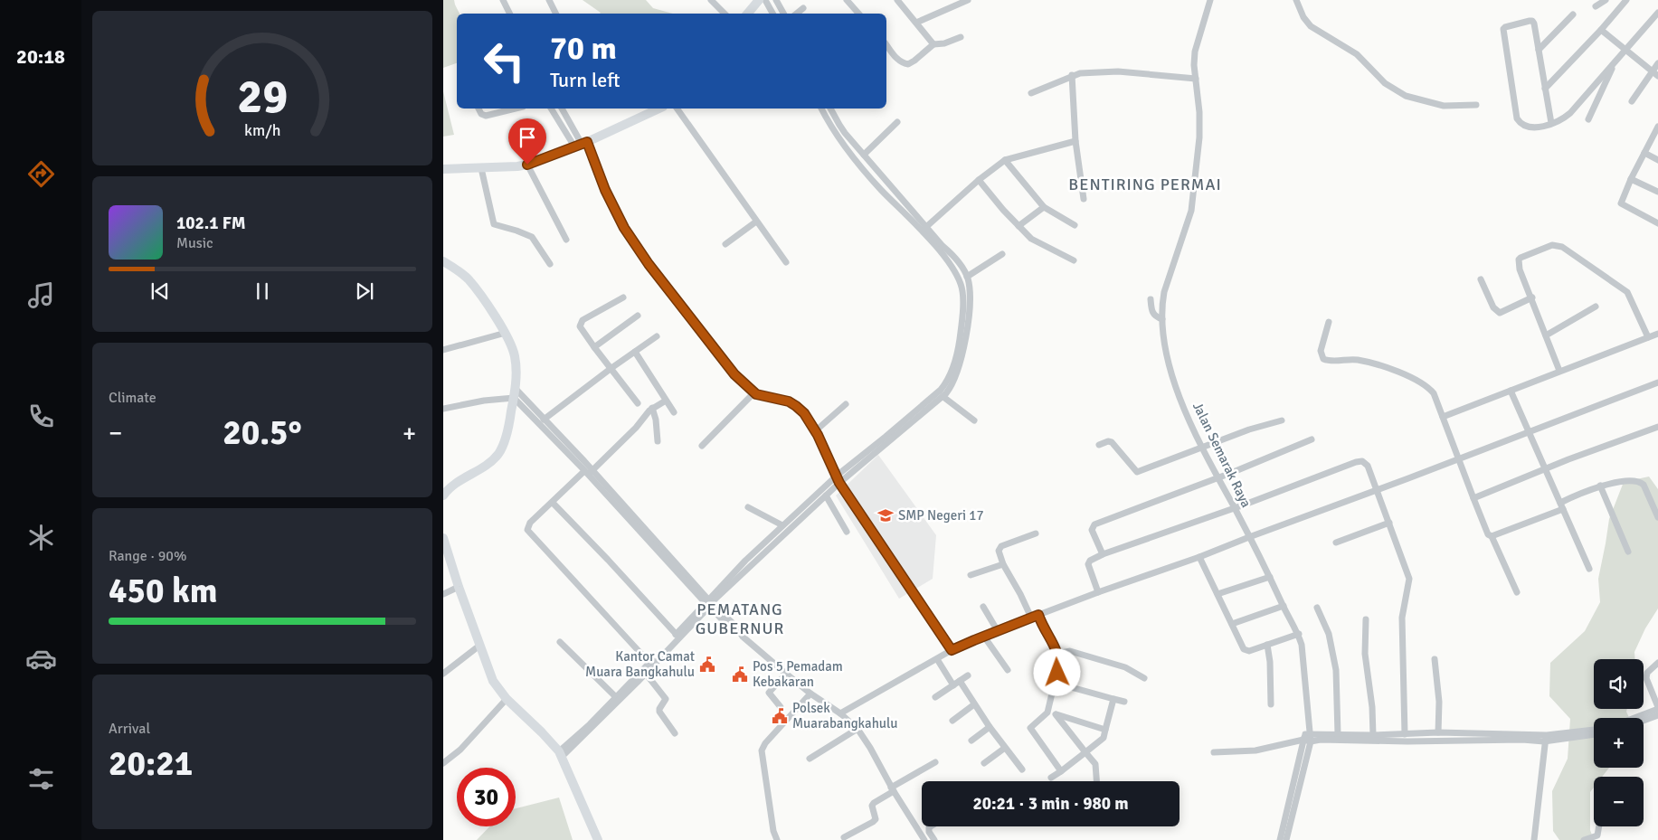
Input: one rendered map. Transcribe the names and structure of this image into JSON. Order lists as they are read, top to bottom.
{
  "streets": {
    "street": ["Jalan Semarak Raya"]
  },
  "districts": ["BENTIRING PERMAI", "PEMATANG GUBERNUR"],
  "places": {
    "school or university": ["SMP Negeri 17"],
    "public building": ["Kantor Camat Muara Bangkahulu", "Pos 5 Pemadam Kebakaran", "Polsek Muarabangkahulu"]
  },
  "page": {
    "tabs": "20:18",
    "turn": ["70 m", "Turn left"],
    "song": ["102.1 FM", "Music"],
    "tile": [
      "Climate",
      ["Range · 90%", "450 km"],
      ["Arrival", "20:21"]
    ],
    "heat": ["−", "20.5°", "+"],
    "map_buttons": ["+", "−"],
    "limit": "30",
    "trip": "20:21 · 3 min · 980 m",
    "gauge": ["29", "km/h"]
  }
}
